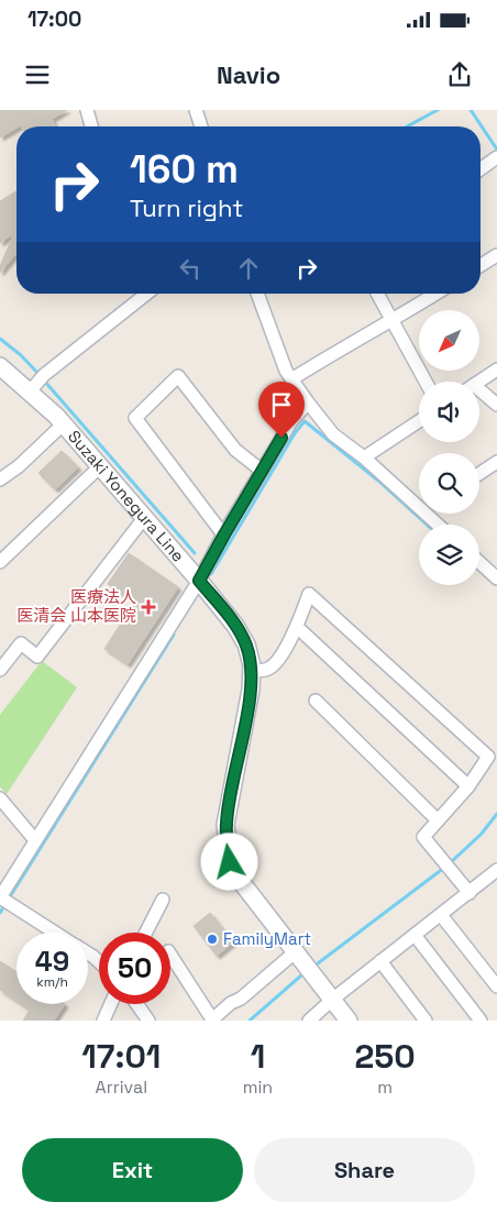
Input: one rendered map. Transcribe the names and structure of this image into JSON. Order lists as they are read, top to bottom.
{
  "streets": {
    "main road": ["Suzaki Yonegura Line"]
  },
  "places": {
    "health": ["医療法人 医清会 山本医院"],
    "other": ["FamilyMart"]
  },
  "north": "bottom left",
  "page": {
    "status": "17:00",
    "header": "Navio",
    "turn": ["160 m", "Turn right"],
    "speed": "49 km/h",
    "limit": "50",
    "eta": [
      "17:01",
      "Arrival",
      "1",
      "min",
      "250",
      "m"
    ],
    "buttons": ["Exit", "Share"]
  }
}
